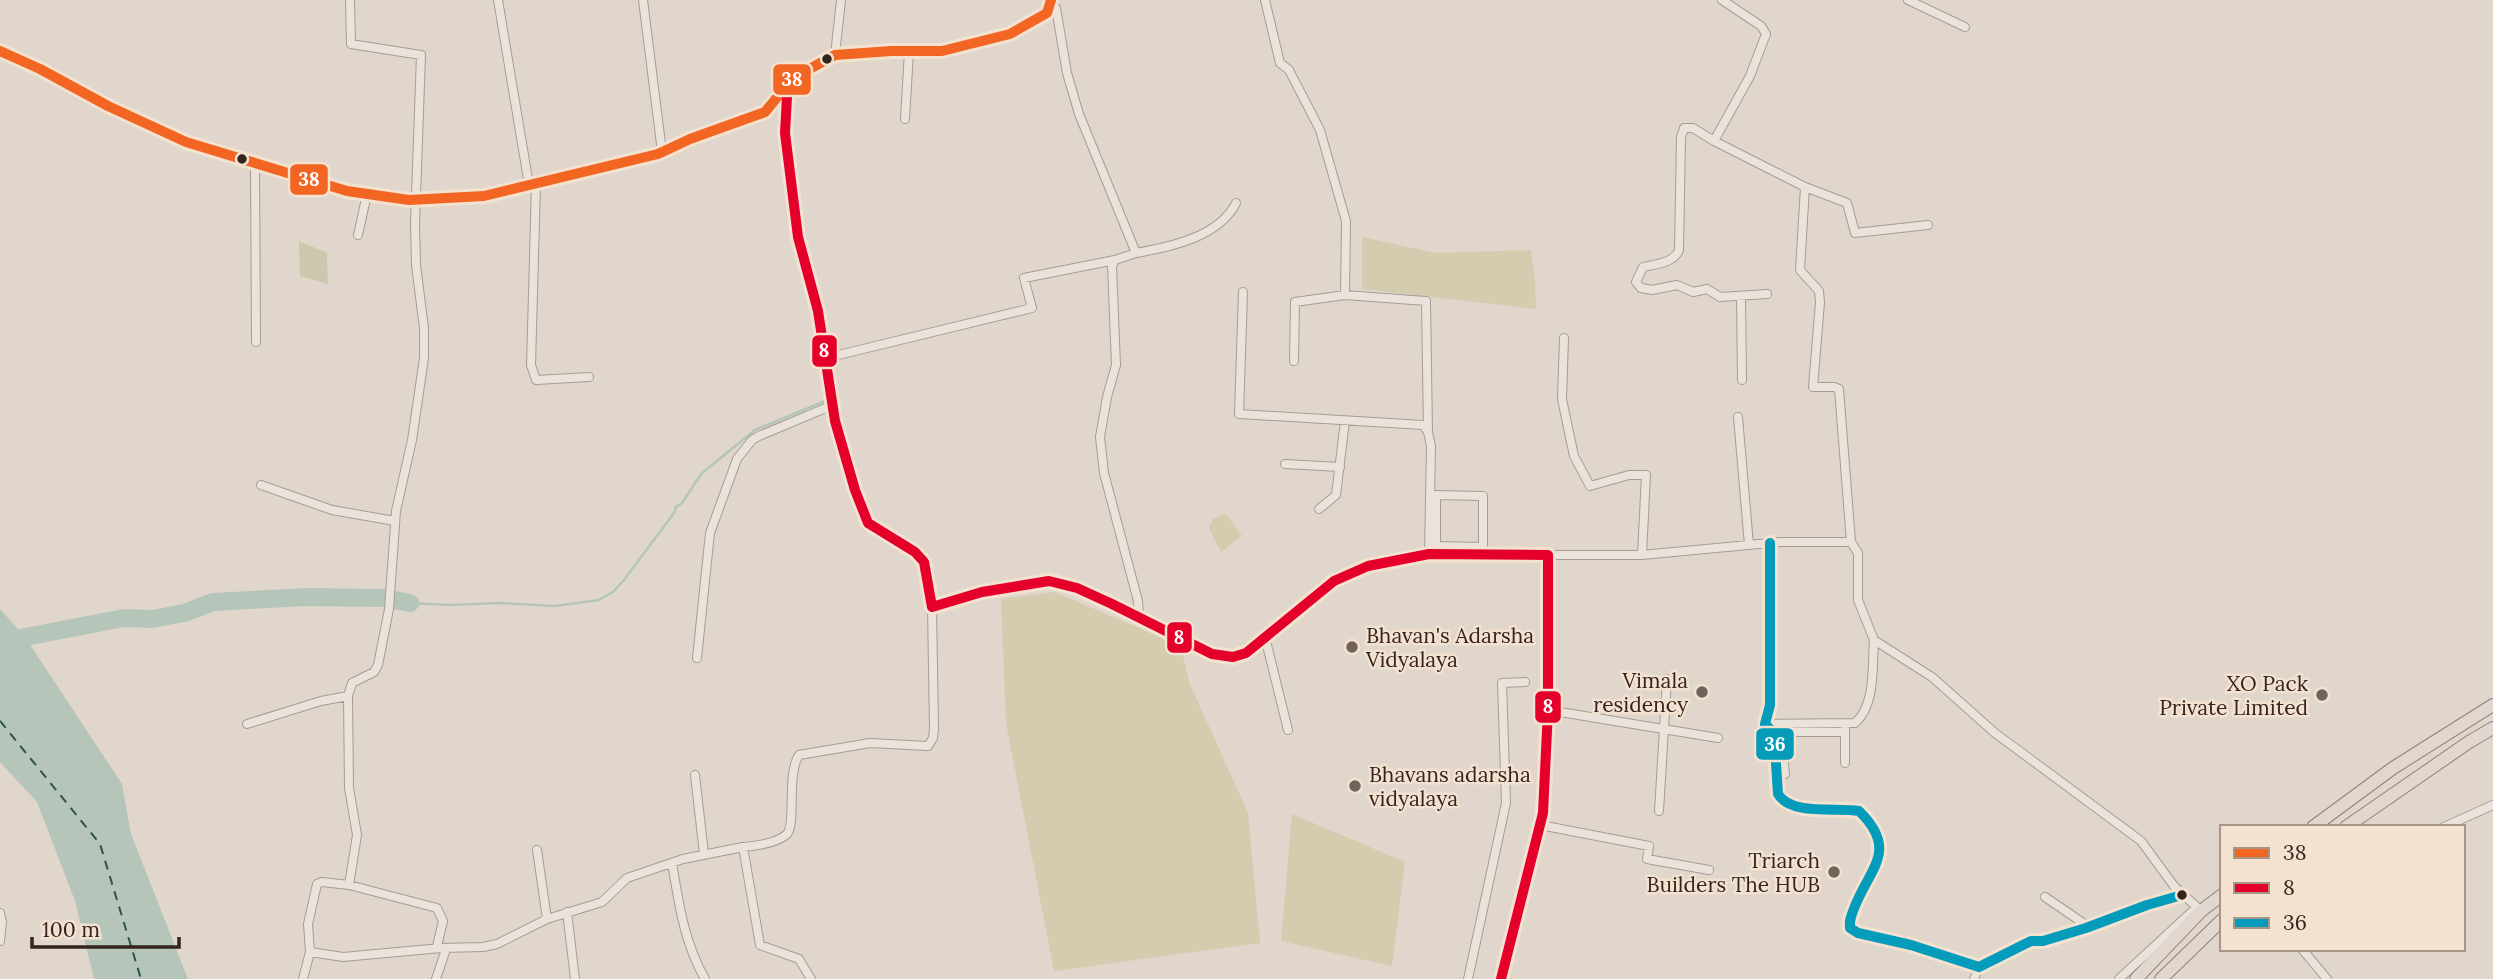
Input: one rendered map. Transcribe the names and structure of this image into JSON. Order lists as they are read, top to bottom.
{
  "places": [
    "Bhavan's Adarsha Vidyalaya",
    "Vimala residency",
    "XO Pack Private Limited",
    "Bhavans adarsha vidyalaya",
    "Triarch Builders The HUB"
  ],
  "lines": ["transit line 38", "transit line 8", "transit line 36"],
  "legend": ["38", "8", "36"],
  "scale_bar": "100 m"
}
